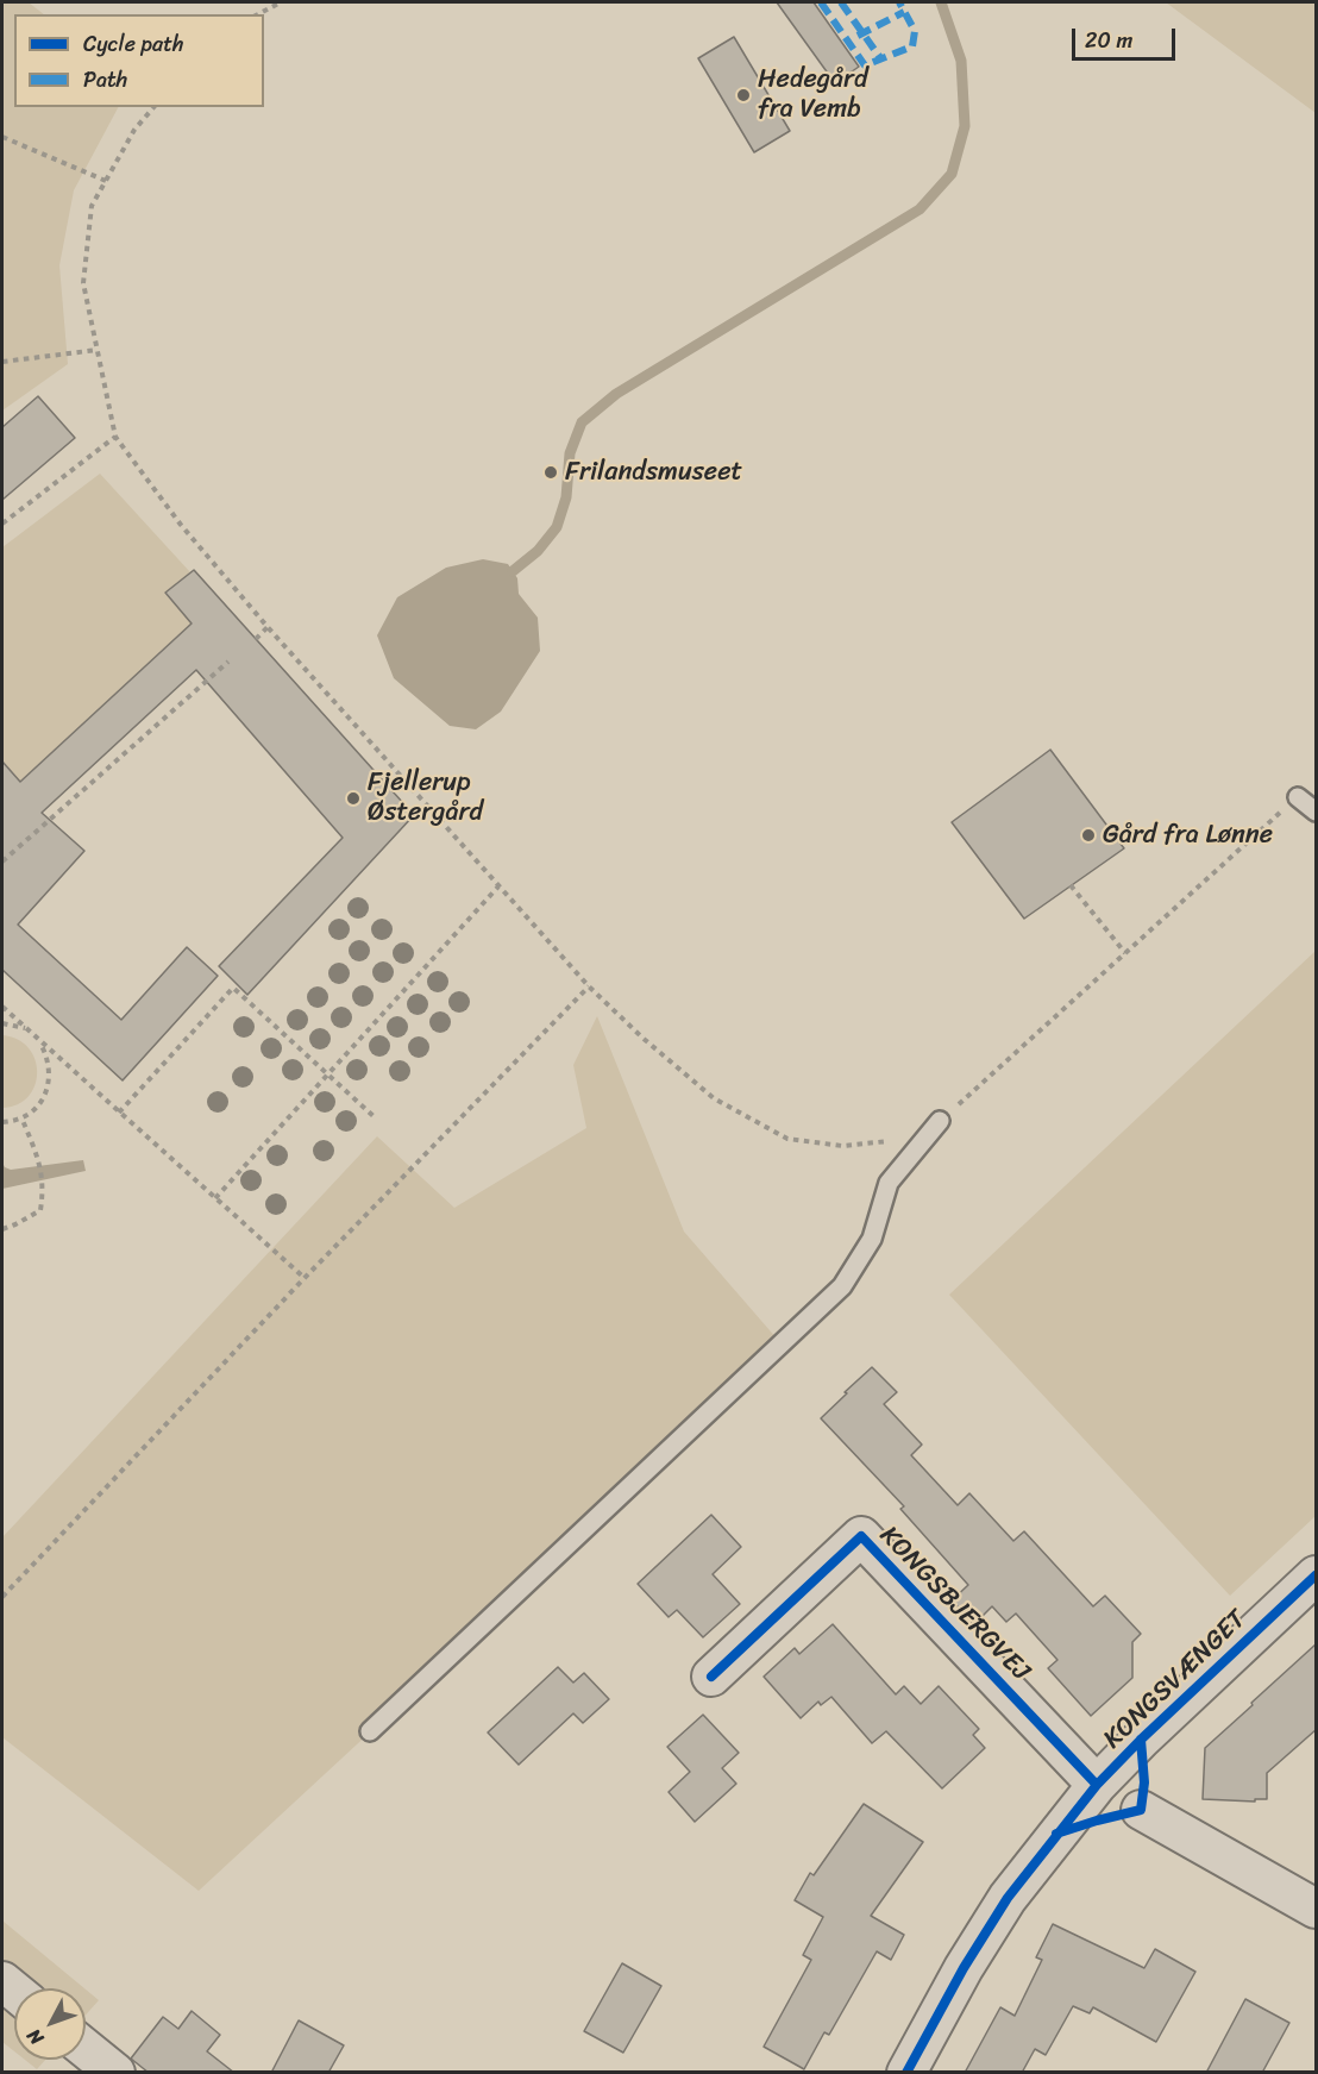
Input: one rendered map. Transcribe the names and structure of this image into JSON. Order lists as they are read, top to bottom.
{
  "streets": {
    "street": ["KONGSBJERGVEJ", "KONGSVÆNGET"]
  },
  "crossings": [
    ["KONGSBJERGVEJ", "KONGSVÆNGET"]
  ],
  "places": [
    "Hedegård fra Vemb",
    "Frilandsmuseet",
    "Fjellerup Østergård",
    "Gård fra Lønne"
  ],
  "legend": ["Cycle path", "Path"],
  "scale_bar": "20 m",
  "north": "bottom left"
}
